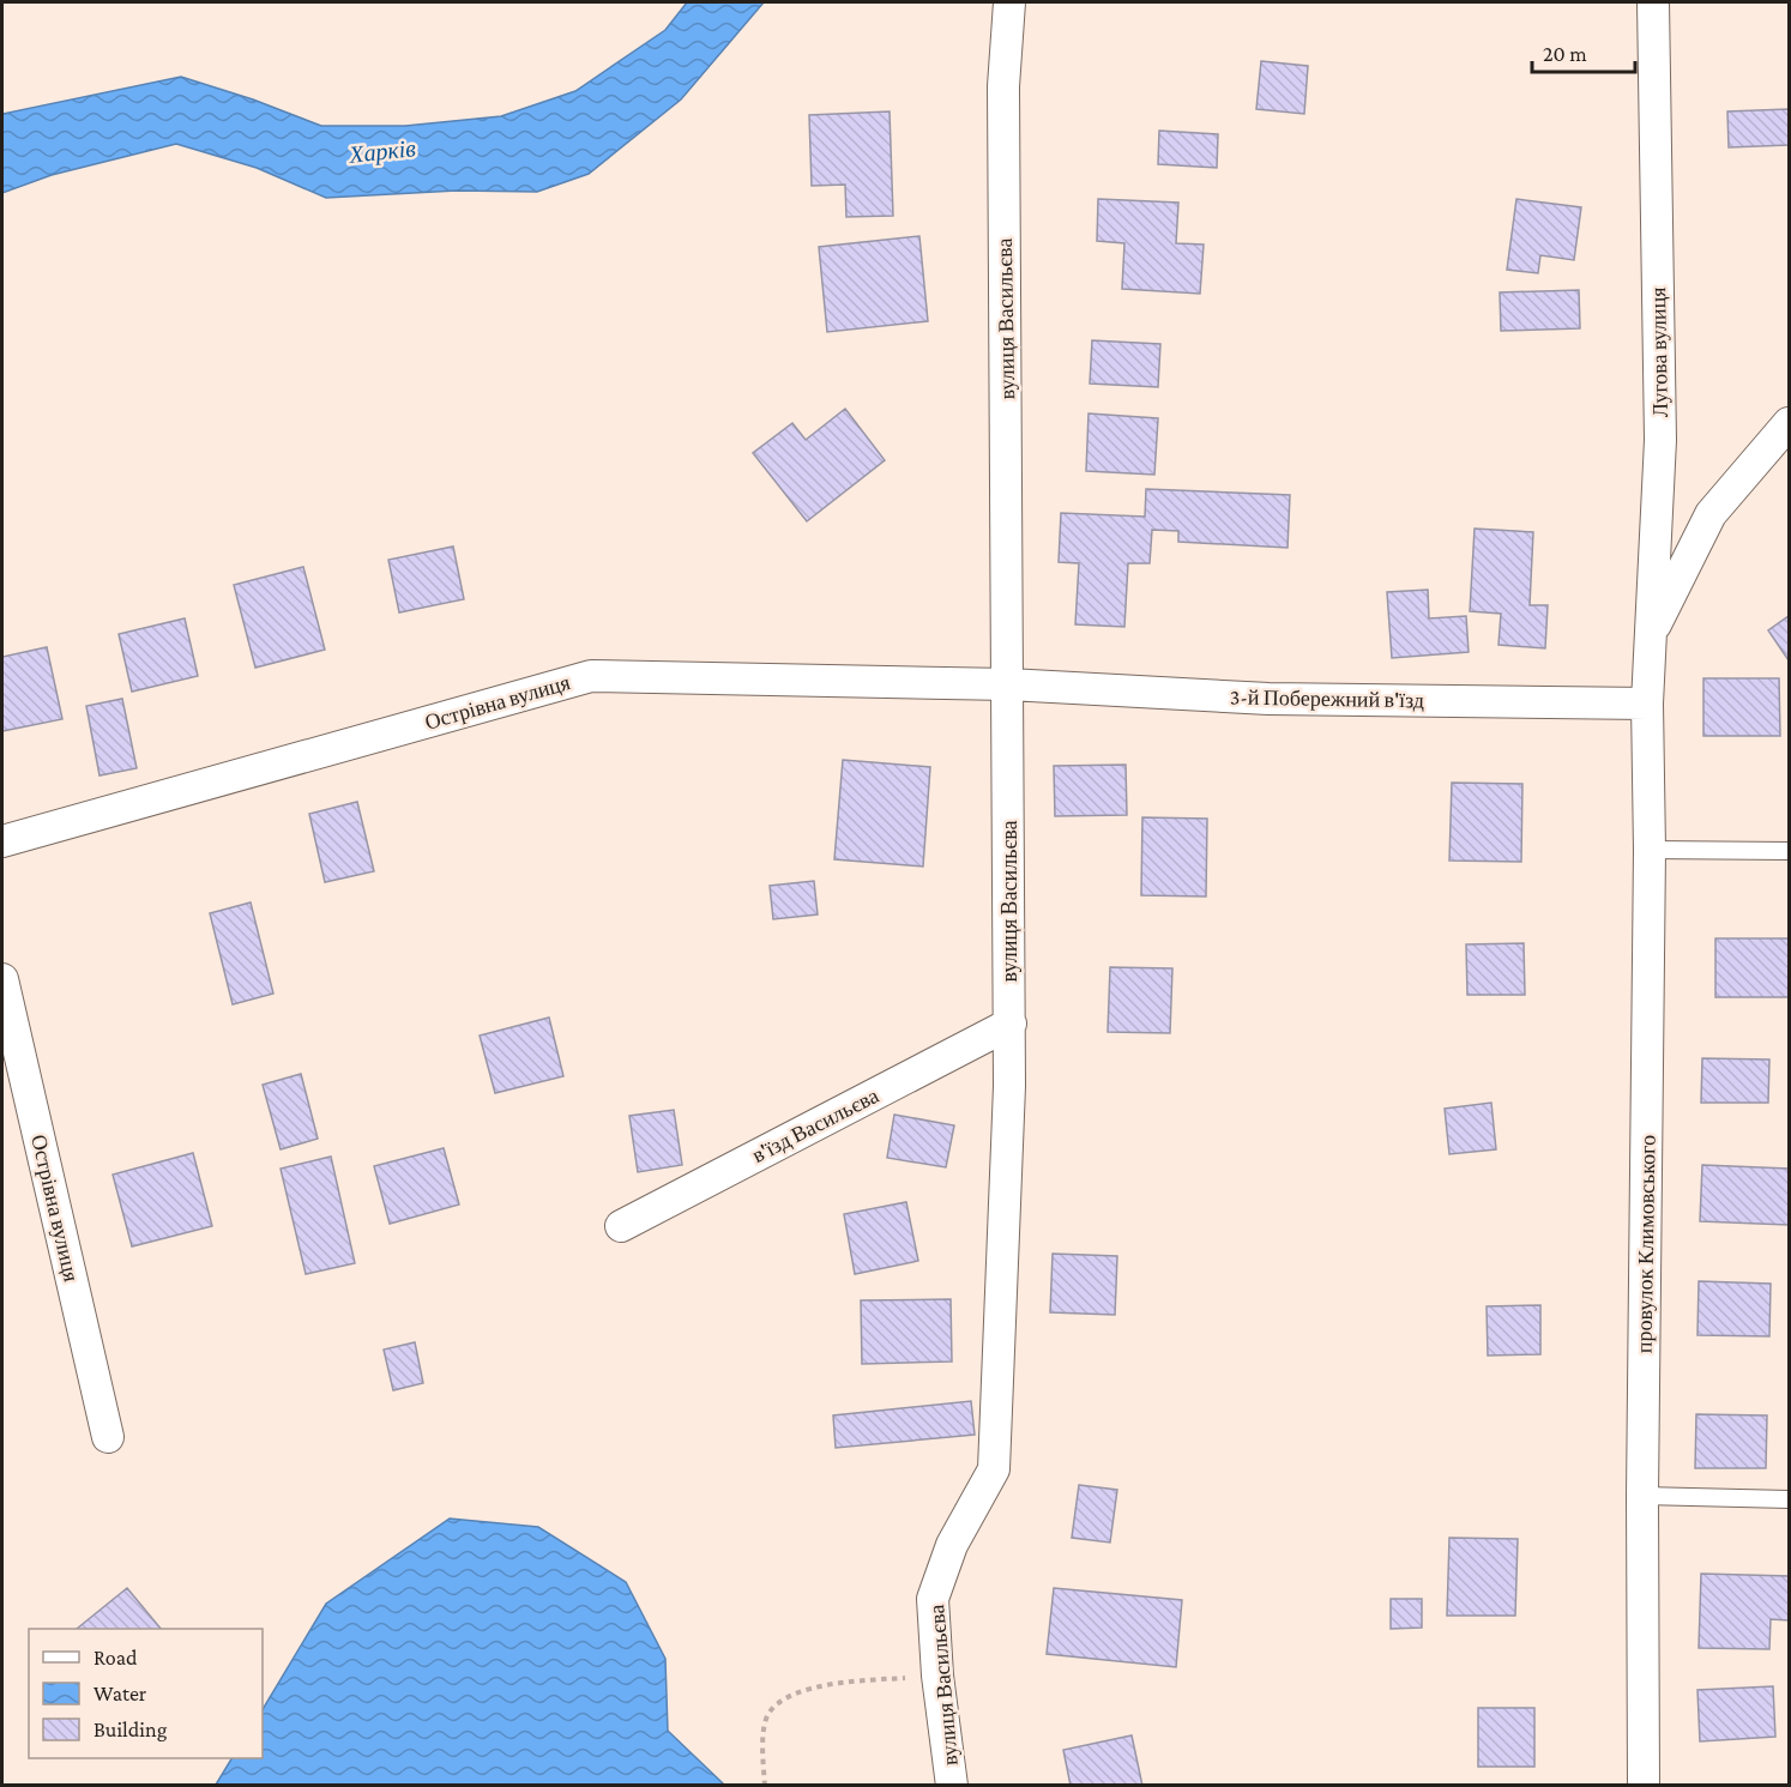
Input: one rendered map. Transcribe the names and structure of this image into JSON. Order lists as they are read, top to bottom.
{
  "streets": {
    "street": [
      "вулиця Васильєва",
      "Лугова вулиця",
      "3-й Побережний в'їзд",
      "Острівна вулиця",
      "в'їзд Васильєва",
      "провулок Климовського"
    ]
  },
  "crossings": [
    ["вулиця Васильєва", "3-й Побережний в'їзд"],
    ["вулиця Васильєва", "Острівна вулиця"],
    ["вулиця Васильєва", "в'їзд Васильєва"],
    ["Лугова вулиця", "3-й Побережний в'їзд"],
    ["Лугова вулиця", "провулок Климовського"],
    ["3-й Побережний в'їзд", "Острівна вулиця"],
    ["3-й Побережний в'їзд", "провулок Климовського"]
  ],
  "water": ["Харків"],
  "legend": ["Road", "Water", "Building"],
  "scale_bar": "20 m"
}
